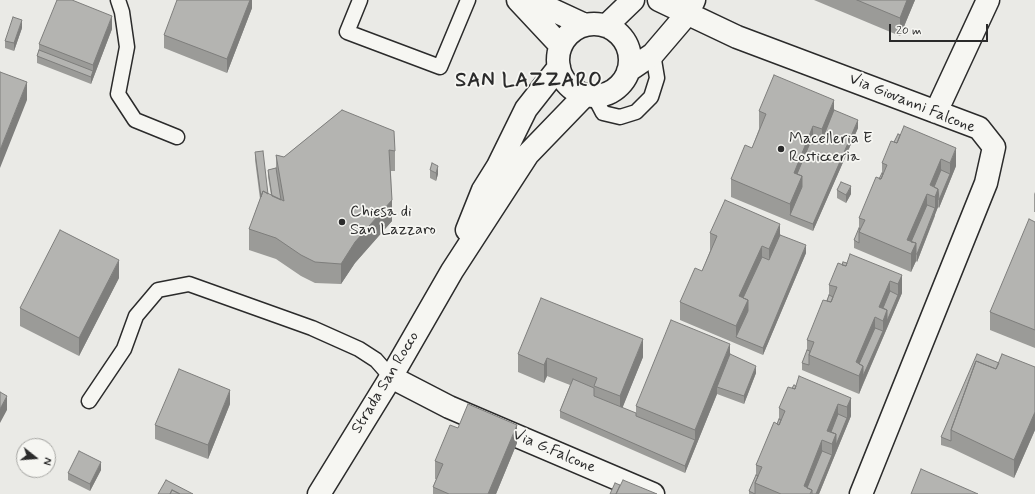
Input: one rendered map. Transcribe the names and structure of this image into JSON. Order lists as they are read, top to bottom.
{
  "streets": {
    "street": ["Via Giovanni Falcone", "Strada San Rocco", "Via G.Falcone"]
  },
  "crossings": [
    ["Strada San Rocco", "Via G.Falcone"]
  ],
  "districts": ["SAN LAZZARO"],
  "places": ["Macelleria E Rosticceria", "Chiesa di San Lazzaro"],
  "scale_bar": "20 m",
  "north": "right"
}
